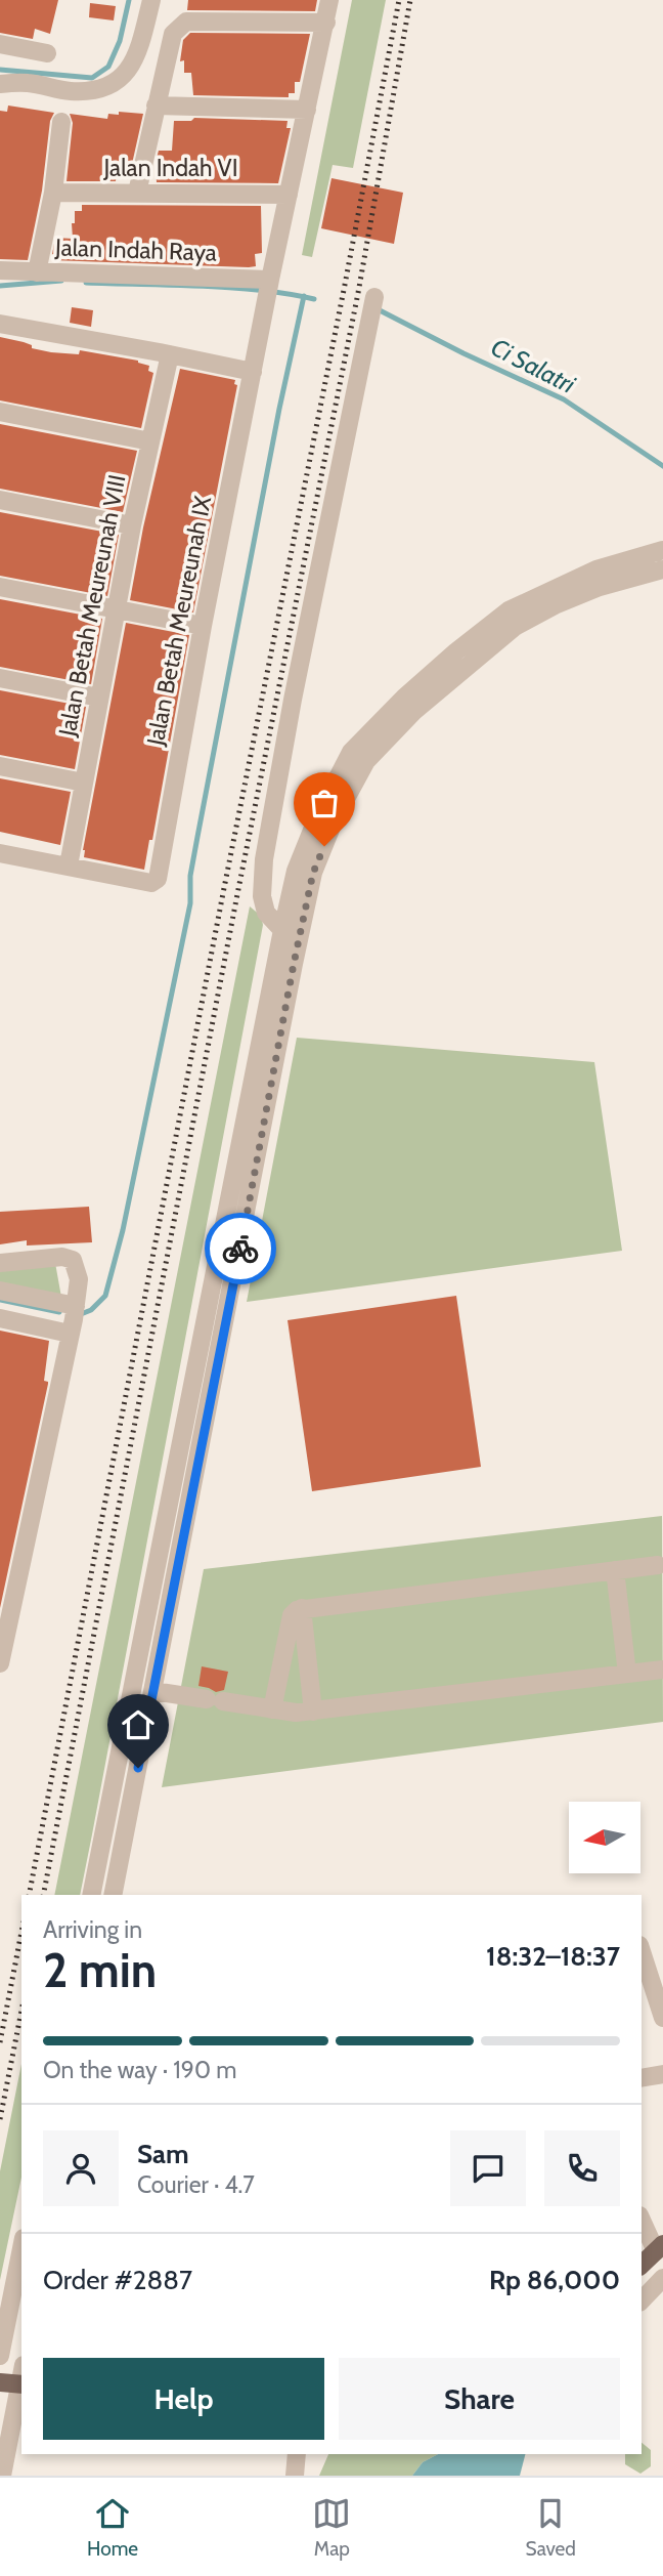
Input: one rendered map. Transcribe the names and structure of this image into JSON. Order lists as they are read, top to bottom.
{
  "streets": {
    "street": [
      "Jalan Indah VI",
      "Jalan Indah Raya",
      "Jalan Betah Meureunah VIII",
      "Jalan Betah Meureunah IX"
    ]
  },
  "crossings": [
    ["Jalan Indah VI", "Jalan Betah Meureunah IX"],
    ["Jalan Indah Raya", "Jalan Betah Meureunah IX"],
    ["Jalan Betah Meureunah VIII", "Jalan Betah Meureunah IX"]
  ],
  "water": ["Ci Salatri"],
  "north": "left",
  "page": {
    "heading": ["2 min", "Arriving in", "18:32–18:37"],
    "panel": [
      "Sam",
      "Courier · 4.7",
      "Order #2887",
      "Rp 86,000"
    ],
    "bar": "On the way · 190 m",
    "buttons": ["Help", "Share"],
    "tabs": ["Home", "Map", "Saved"]
  }
}
